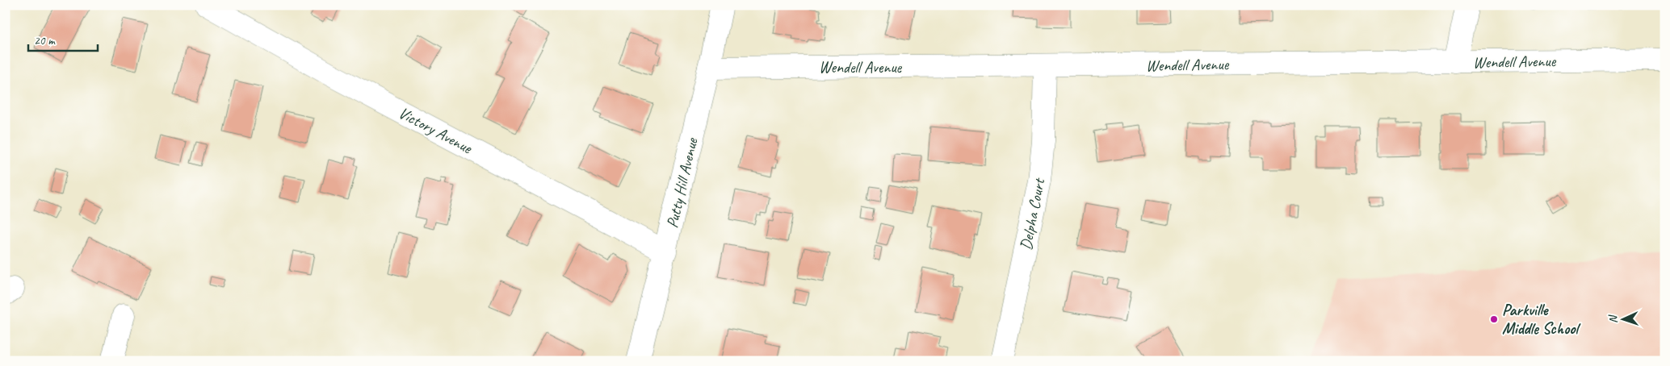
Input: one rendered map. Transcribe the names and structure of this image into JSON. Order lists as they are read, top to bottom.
{
  "streets": {
    "street": [
      "Wendell Avenue",
      "Victory Avenue",
      "Putty Hill Avenue",
      "Delpha Court"
    ]
  },
  "crossings": [
    ["Wendell Avenue", "Putty Hill Avenue"],
    ["Wendell Avenue", "Delpha Court"],
    ["Victory Avenue", "Putty Hill Avenue"]
  ],
  "places": ["Parkville Middle School"],
  "scale_bar": "20 m",
  "north": "left"
}
